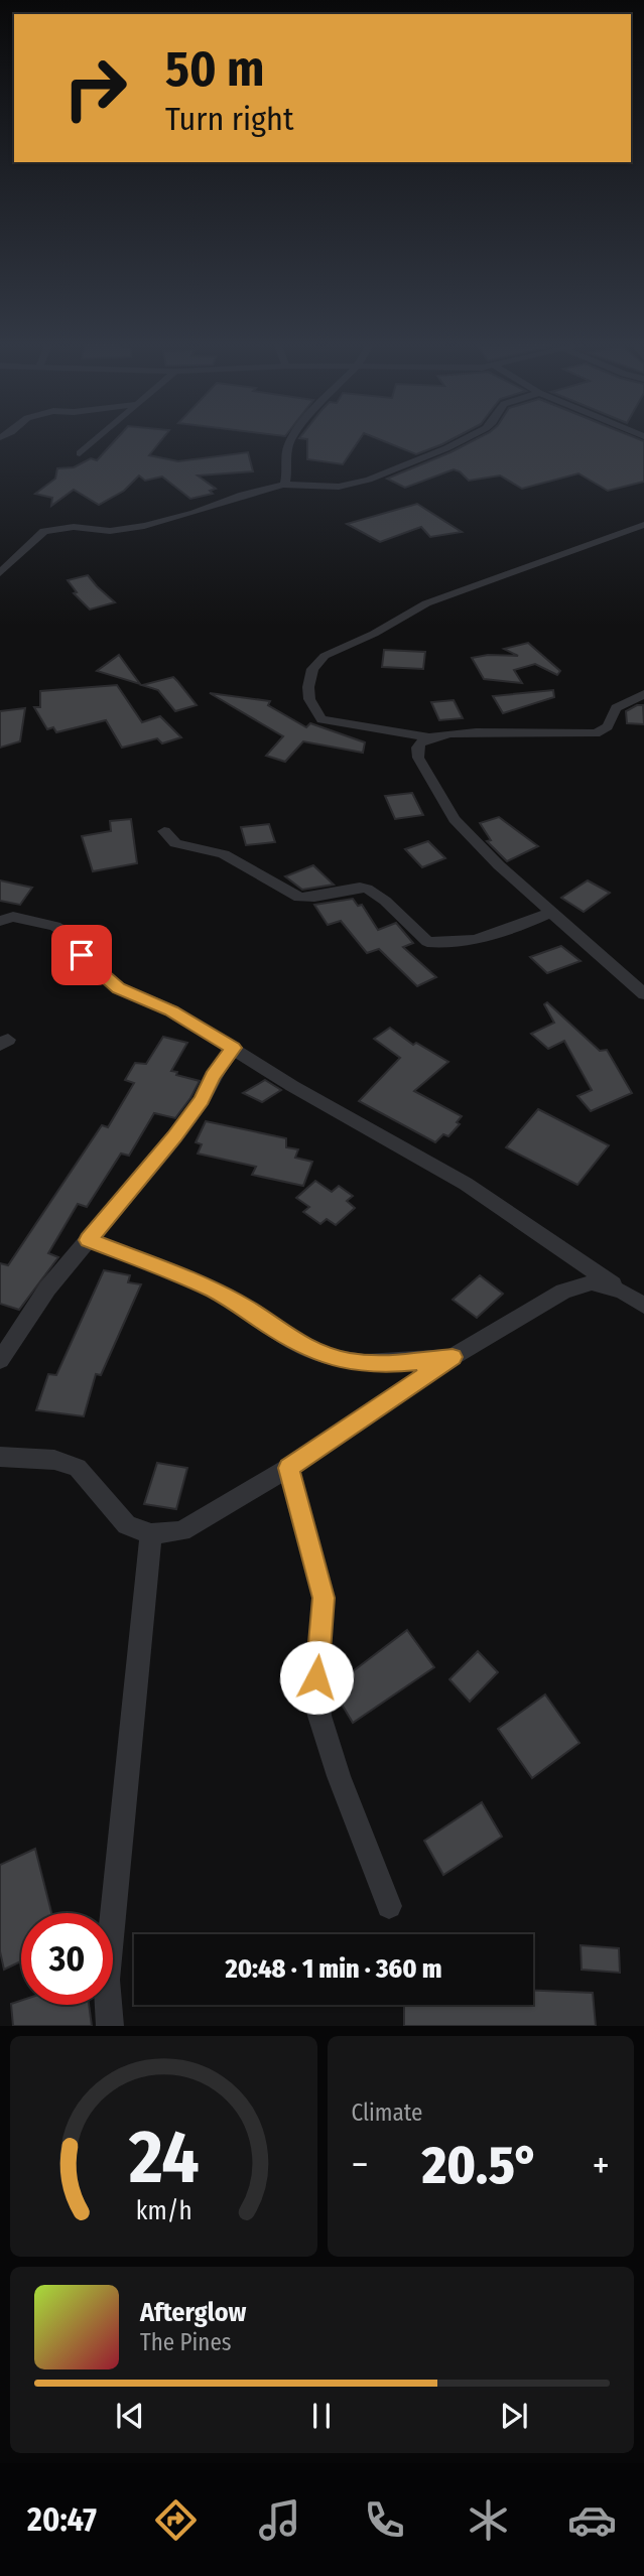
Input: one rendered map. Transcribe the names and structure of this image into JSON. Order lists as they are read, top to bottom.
{
  "page": {
    "turn": ["50 m", "Turn right"],
    "limit": "30",
    "trip": "20:48 · 1 min · 360 m",
    "tile": "Climate",
    "heat": ["−", "20.5°", "+"],
    "song": ["Afterglow", "The Pines"],
    "tabs": "20:47",
    "gauge": ["24", "km/h"]
  }
}
